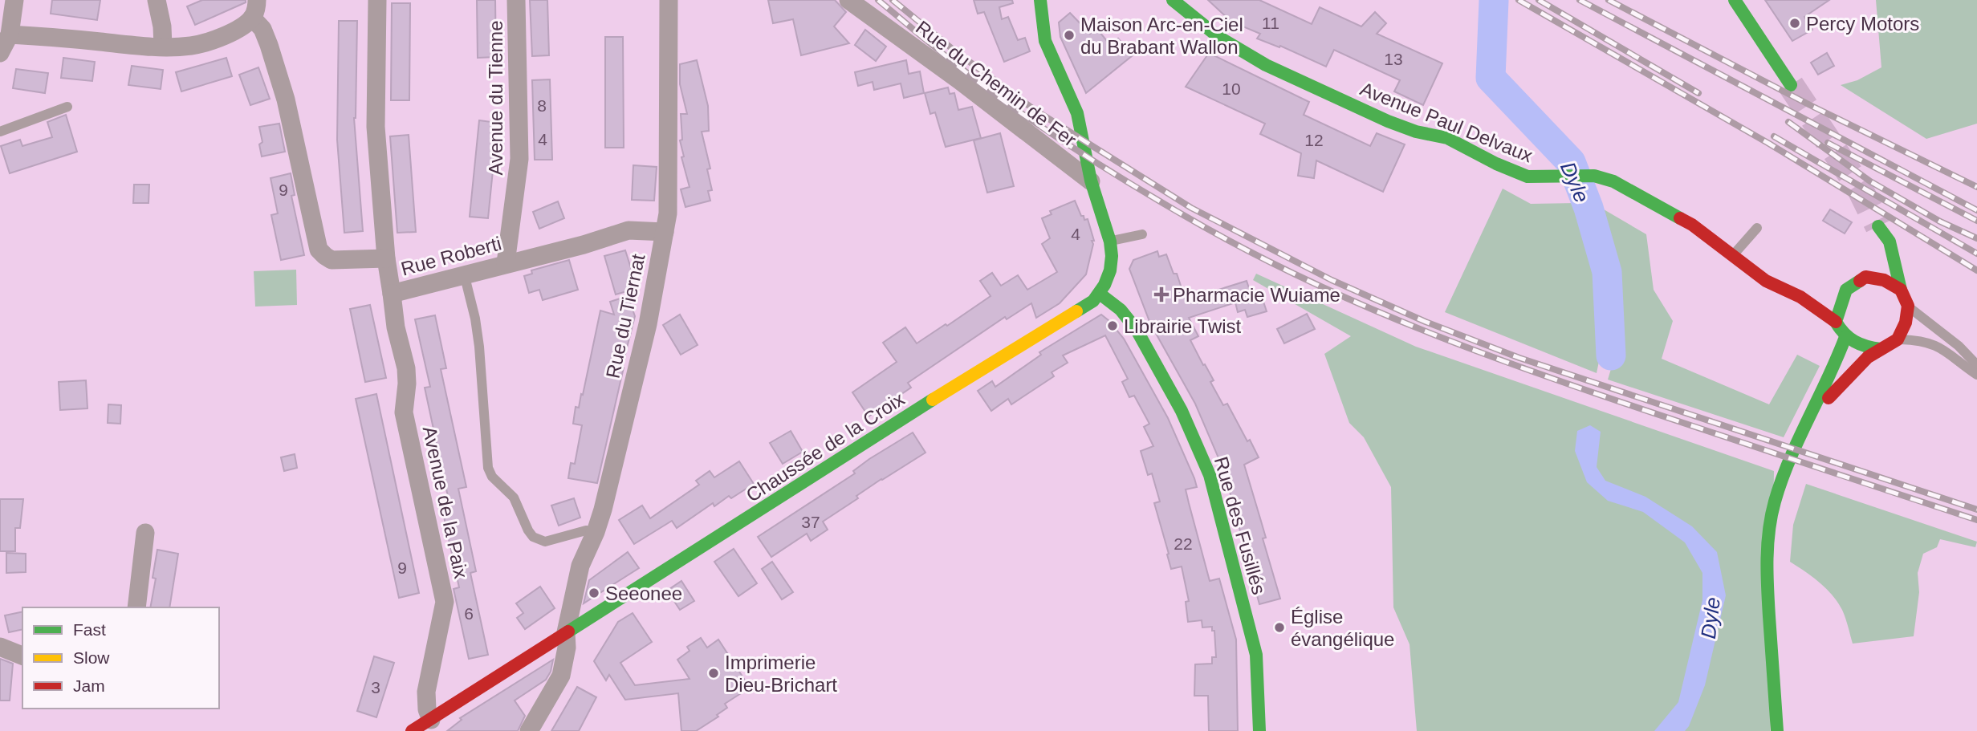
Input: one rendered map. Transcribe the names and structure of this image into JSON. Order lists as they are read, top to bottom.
{
  "streets": {
    "main road": ["Avenue Paul Delvaux", "Chaussée de la Croix", "Rue des Fusillés"],
    "street": [
      "Rue du Chemin de Fer",
      "Avenue du Tienne",
      "Rue Roberti",
      "Rue du Tiernat",
      "Avenue de la Paix"
    ]
  },
  "crossings": [
    ["Rue du Chemin de Fer", "Chaussée de la Croix"],
    ["Avenue du Tienne", "Rue Roberti"],
    ["Rue Roberti", "Rue du Tiernat"],
    ["Rue Roberti", "Avenue de la Paix"],
    ["Rue du Tiernat", "Chaussée de la Croix"],
    ["Chaussée de la Croix", "Avenue de la Paix"],
    ["Chaussée de la Croix", "Rue des Fusillés"]
  ],
  "water": ["Dyle"],
  "places": {
    "other": [
      "Percy Motors",
      "Maison Arc-en-Ciel du Brabant Wallon",
      "Librairie Twist",
      "Seeonee",
      "Église évangélique",
      "Imprimerie Dieu-Brichart"
    ],
    "health": ["Pharmacie Wuiame"]
  },
  "house_numbers": [
    "11",
    "13",
    "10",
    "8",
    "4",
    "12",
    "9",
    "4",
    "37",
    "22",
    "9",
    "6",
    "3"
  ],
  "legend": ["Fast", "Slow", "Jam"]
}
